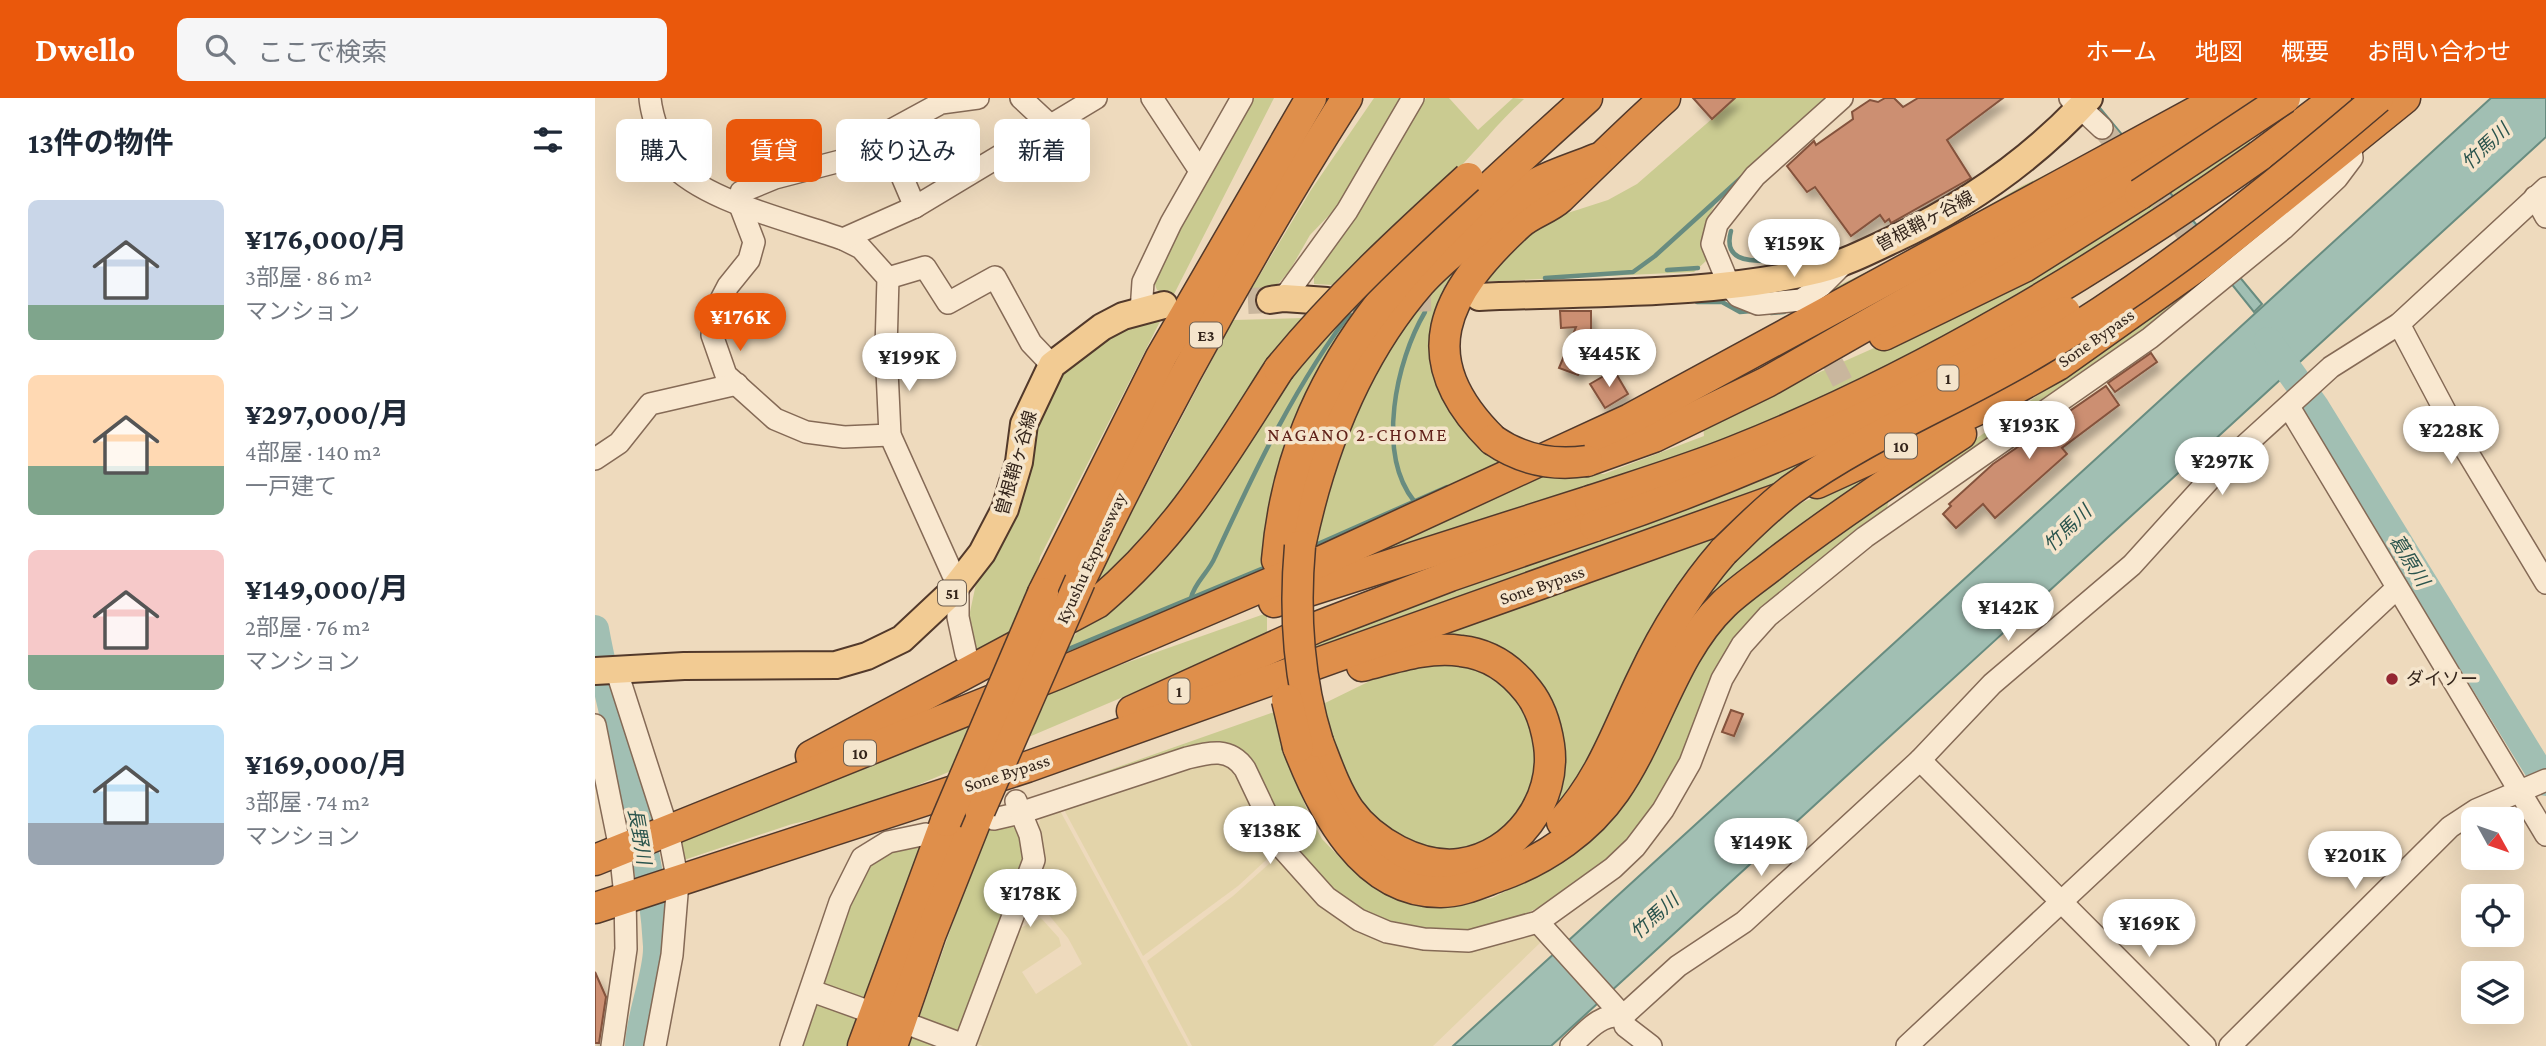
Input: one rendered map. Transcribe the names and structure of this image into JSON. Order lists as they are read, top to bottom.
{
  "streets": {
    "highway": [
      "E3",
      "Sone Bypass",
      "1",
      "10",
      "Kyushu Expressway"
    ],
    "main road": ["曽根鞘ヶ谷線", "51"]
  },
  "crossings": [
    ["Sone Bypass", "1"],
    ["1", "10"]
  ],
  "districts": ["NAGANO 2-CHOME"],
  "water": ["竹馬川", "葛原川", "長野川"],
  "places": ["ダイソー"],
  "north": "bottom right",
  "page": {
    "header": "Dwello",
    "search": "ここで検索",
    "nav": [
      "ホーム",
      "地図",
      "概要",
      "お問い合わせ"
    ],
    "heading": "13件の物件",
    "chip": [
      "購入",
      "賃貸",
      "絞り込み",
      "新着"
    ],
    "list": [
      {
        "name": "¥176,000/月",
        "note": "3部屋 · 86 m² · マンション"
      },
      {
        "name": "¥297,000/月",
        "note": "4部屋 · 140 m² · 一戸建て"
      },
      {
        "name": "¥149,000/月",
        "note": "2部屋 · 76 m² · マンション"
      },
      {
        "name": "¥169,000/月",
        "note": "3部屋 · 74 m² · マンション"
      }
    ],
    "price": [
      "¥159K",
      "¥176K",
      "¥445K",
      "¥199K",
      "¥193K",
      "¥228K",
      "¥297K",
      "¥142K",
      "¥138K",
      "¥149K",
      "¥201K",
      "¥178K",
      "¥169K"
    ]
  }
}
